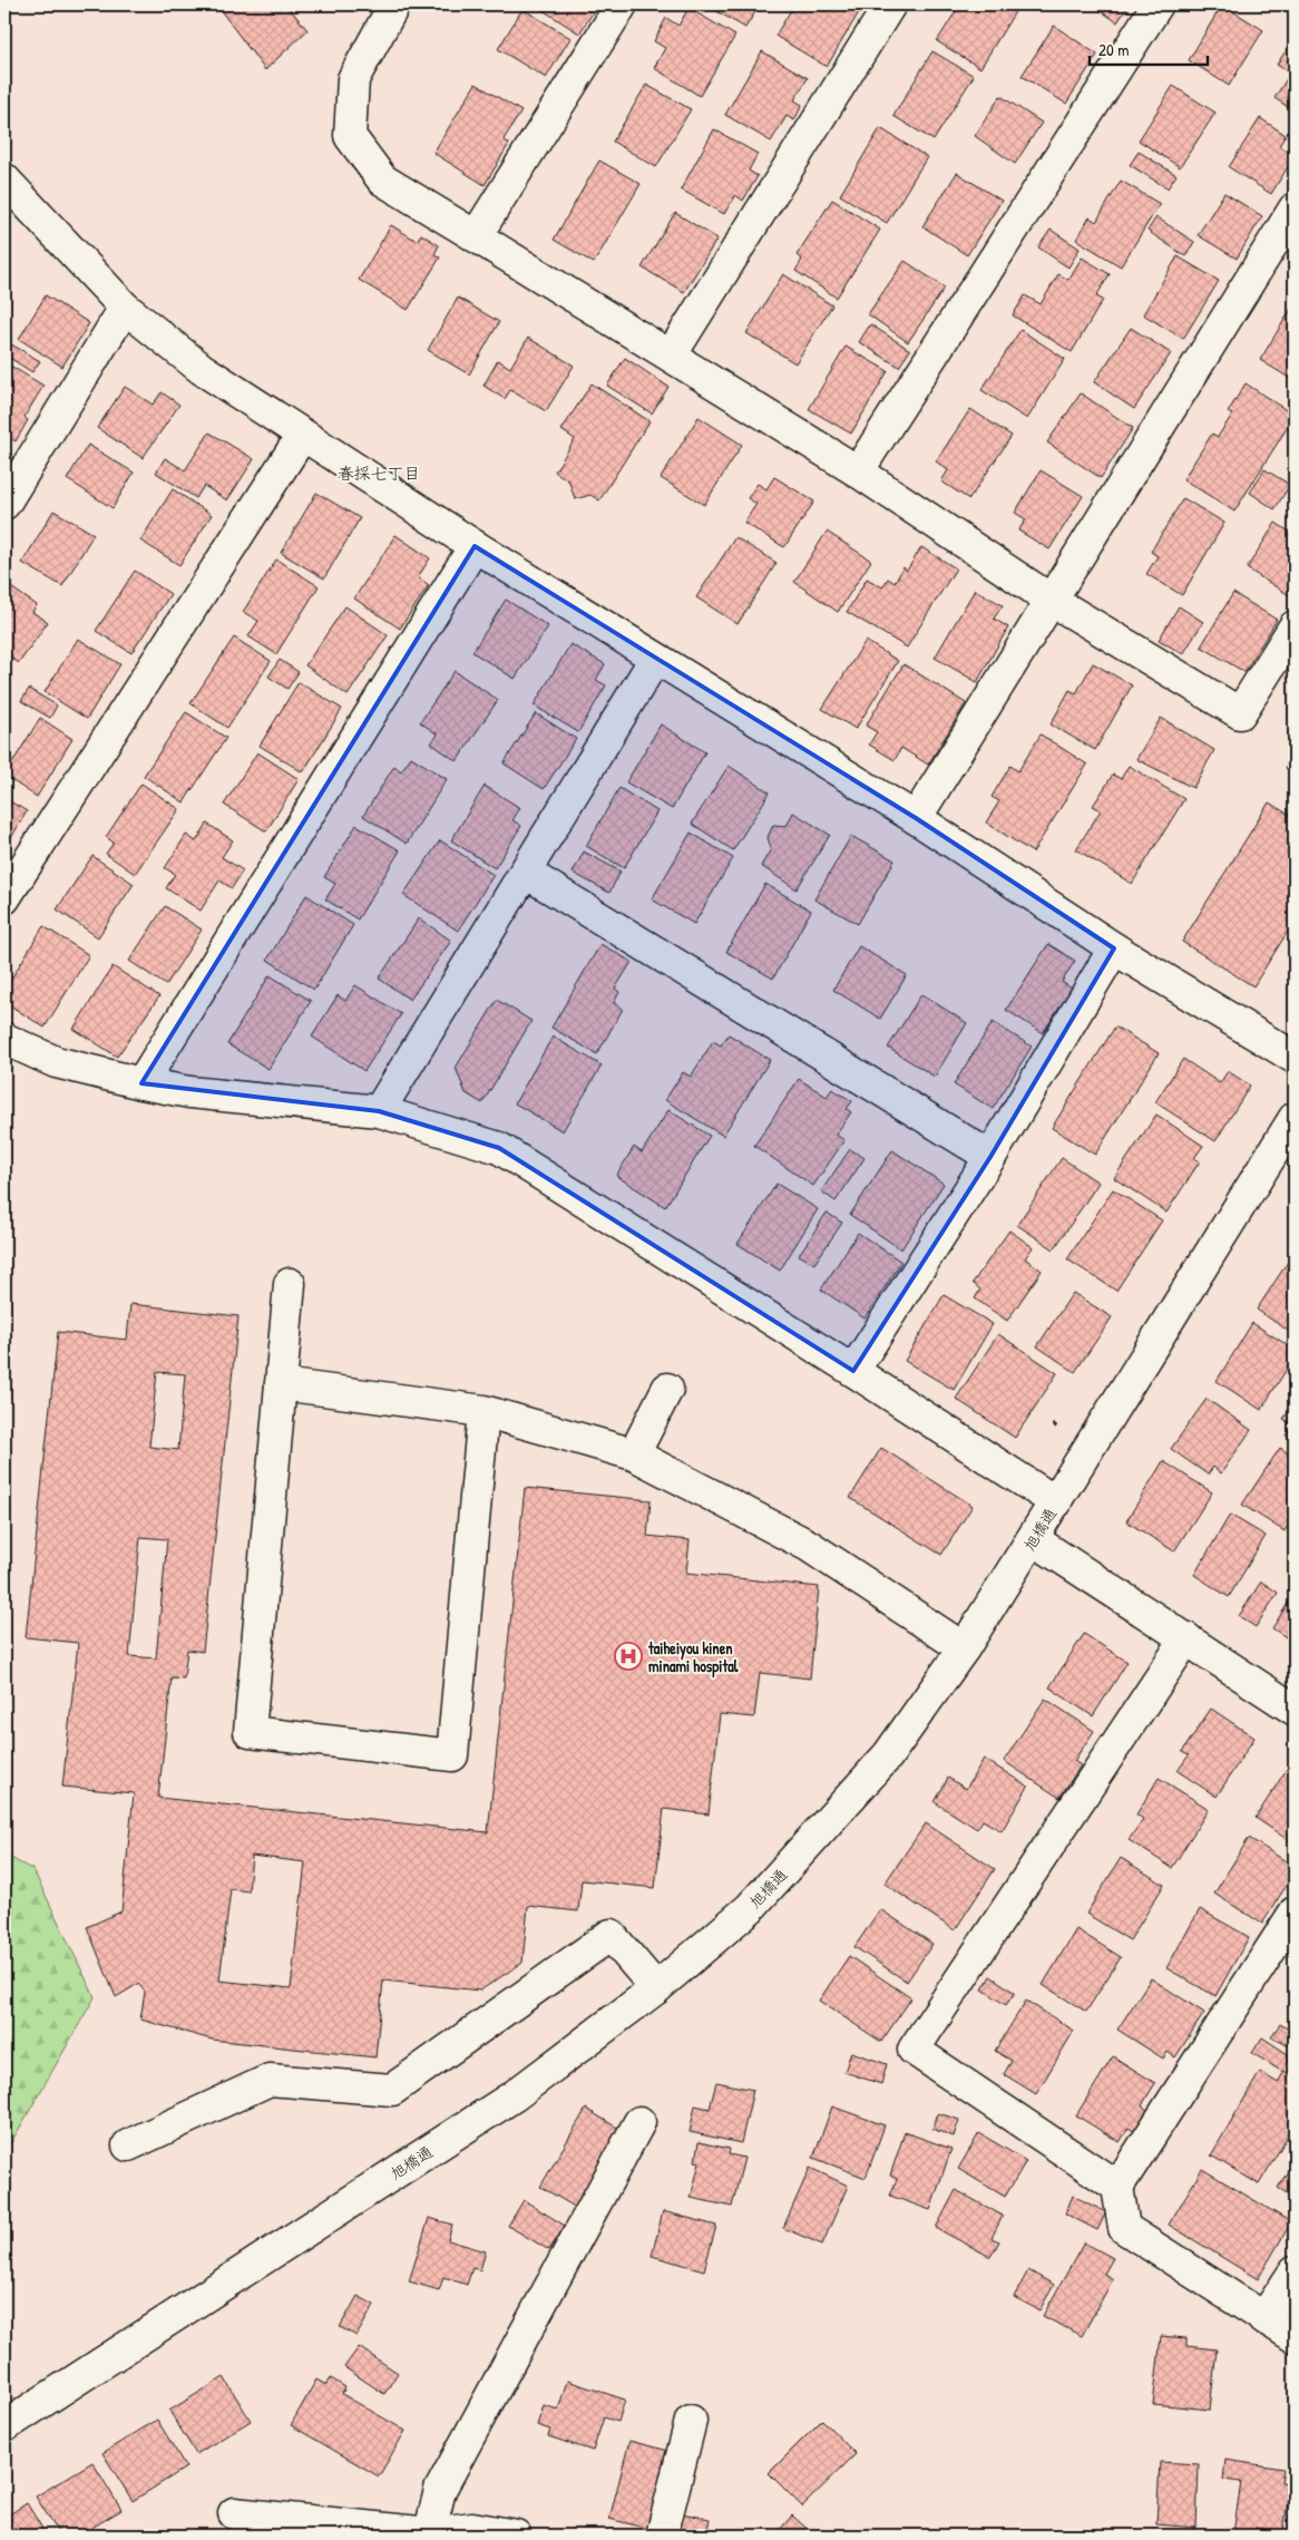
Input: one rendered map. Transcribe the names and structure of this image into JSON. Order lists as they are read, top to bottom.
{
  "streets": {
    "street": ["旭橋通"]
  },
  "districts": ["春採七丁目"],
  "places": {
    "hospital": ["taiheiyou kinen minami hospital"]
  },
  "scale_bar": "20 m"
}
